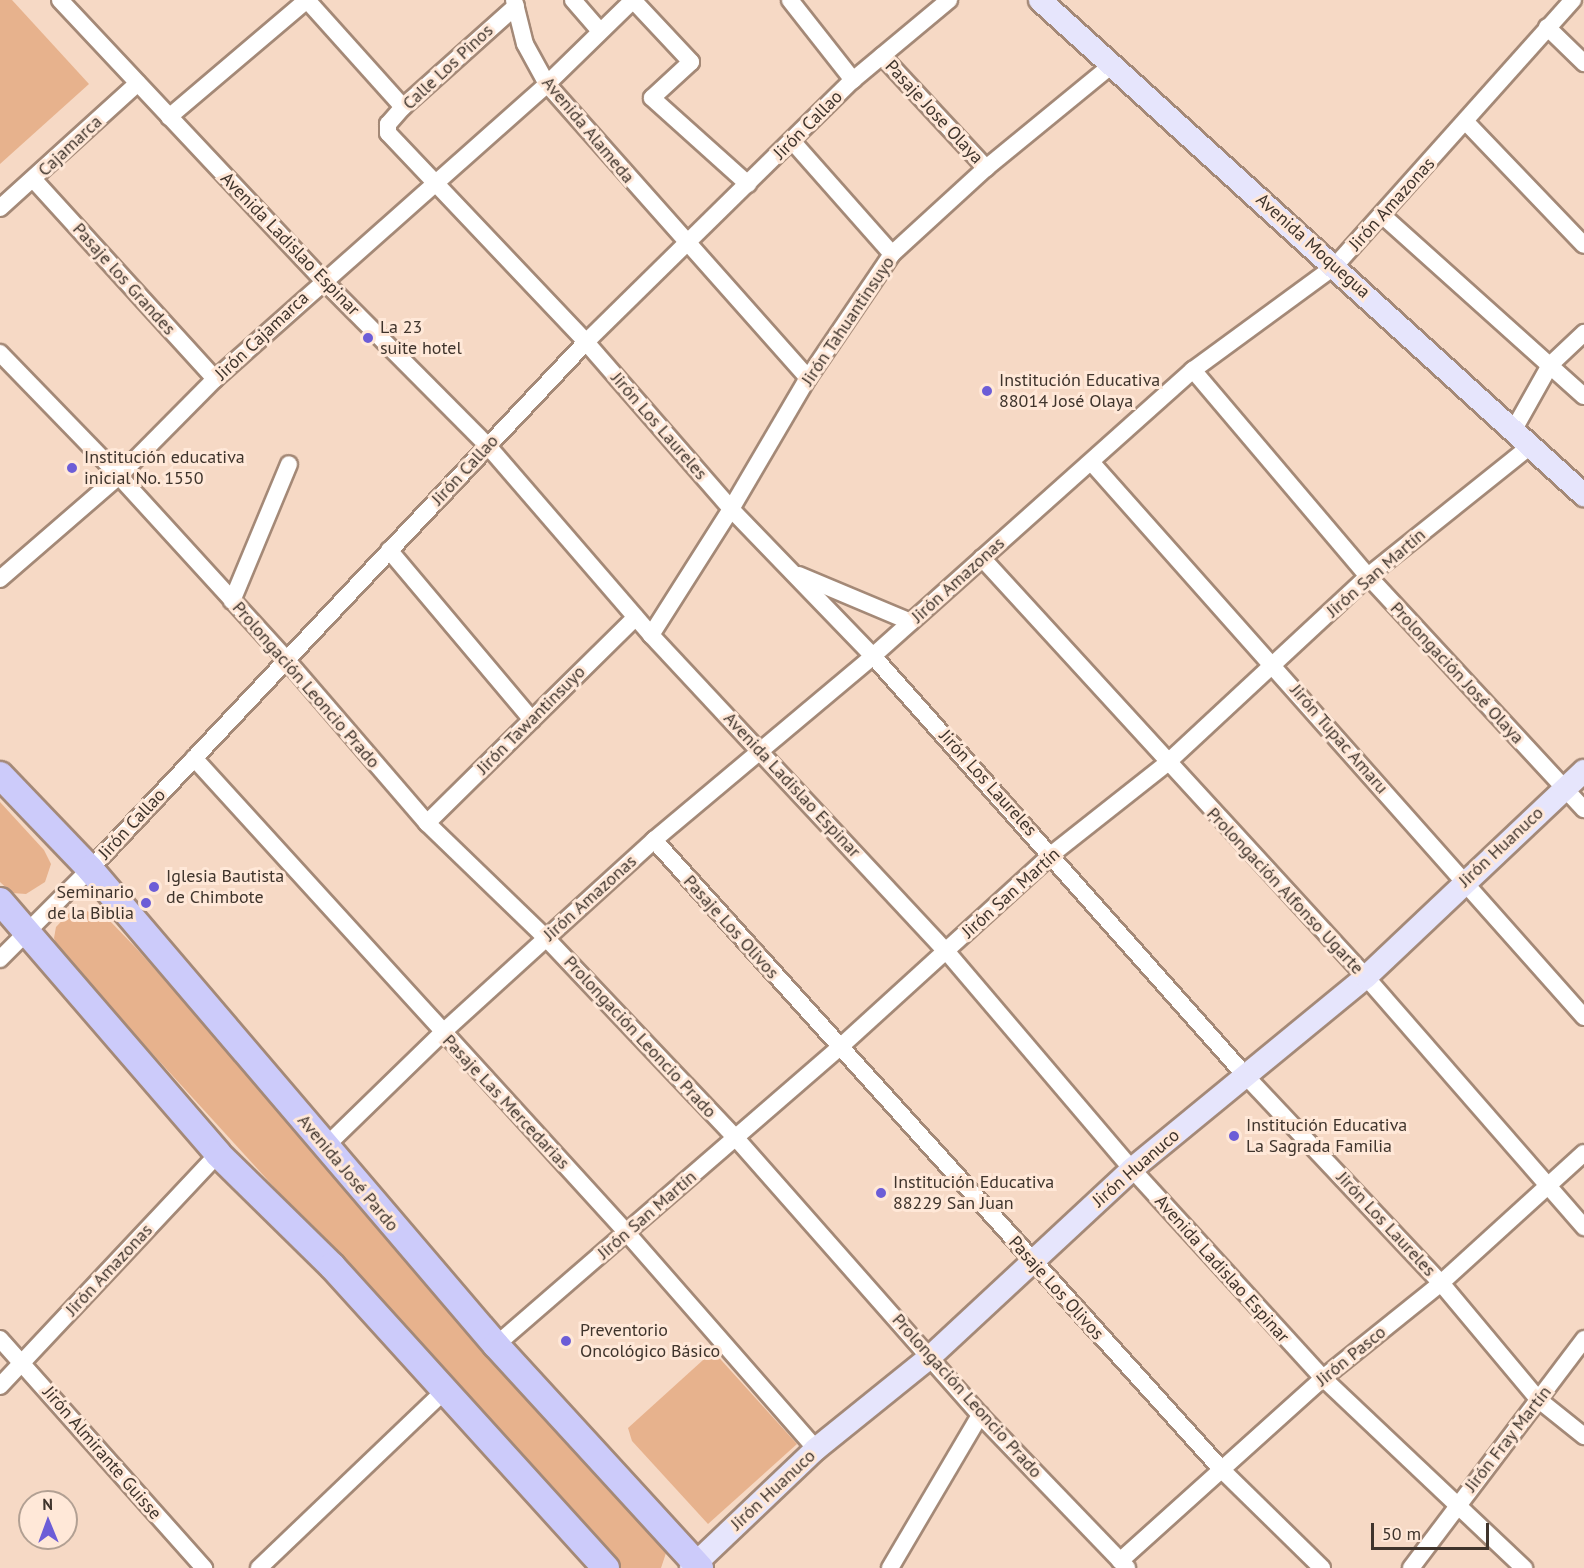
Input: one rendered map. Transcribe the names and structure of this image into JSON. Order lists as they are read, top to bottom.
{
  "streets": {
    "main road": ["Avenida Moquegua", "Jirón Huanuco", "Avenida José Pardo"],
    "street": [
      "Calle Los Pinos",
      "Pasaje Jose Olaya",
      "Jirón Callao",
      "Avenida Alameda",
      "Cajamarca",
      "Jirón Amazonas",
      "Avenida Ladislao Espinar",
      "Pasaje los Grandes",
      "Jirón Tahuantinsuyo",
      "Jirón Cajamarca",
      "Jirón Los Laureles",
      "Jirón San Martín",
      "Prolongación José Olaya",
      "Prolongación Leoncio Prado",
      "Jirón Tawantinsuyo",
      "Jirón Tupac Amaru",
      "Prolongación Alfonso Ugarte",
      "Pasaje Los Olivos",
      "Pasaje Las Mercedarias",
      "Jirón Pasco",
      "Jirón Fray Martín",
      "Jirón Almirante Guisse"
    ]
  },
  "crossings": [
    ["Calle Los Pinos", "Avenida Alameda"],
    ["Calle Los Pinos", "Jirón Los Laureles"],
    ["Pasaje Jose Olaya", "Jirón Callao"],
    ["Pasaje Jose Olaya", "Jirón Tahuantinsuyo"],
    ["Jirón Callao", "Avenida Alameda"],
    ["Jirón Callao", "Avenida Ladislao Espinar"],
    ["Jirón Callao", "Jirón Los Laureles"],
    ["Jirón Callao", "Prolongación Leoncio Prado"],
    ["Jirón Callao", "Pasaje Las Mercedarias"],
    ["Jirón Callao", "Avenida José Pardo"],
    ["Avenida Alameda", "Jirón Tahuantinsuyo"],
    ["Avenida Alameda", "Jirón Cajamarca"],
    ["Cajamarca", "Avenida Ladislao Espinar"],
    ["Cajamarca", "Pasaje los Grandes"],
    ["Jirón Amazonas", "Avenida Ladislao Espinar"],
    ["Jirón Amazonas", "Avenida Moquegua"],
    ["Jirón Amazonas", "Jirón Los Laureles"],
    ["Jirón Amazonas", "Prolongación José Olaya"],
    ["Jirón Amazonas", "Prolongación Leoncio Prado"],
    ["Jirón Amazonas", "Jirón Tupac Amaru"],
    ["Jirón Amazonas", "Prolongación Alfonso Ugarte"],
    ["Jirón Amazonas", "Pasaje Los Olivos"],
    ["Jirón Amazonas", "Pasaje Las Mercedarias"],
    ["Jirón Amazonas", "Avenida José Pardo"],
    ["Jirón Amazonas", "Jirón Almirante Guisse"],
    ["Avenida Ladislao Espinar", "Jirón Tahuantinsuyo"],
    ["Avenida Ladislao Espinar", "Jirón Cajamarca"],
    ["Avenida Ladislao Espinar", "Jirón San Martín"],
    ["Avenida Ladislao Espinar", "Jirón Tawantinsuyo"],
    ["Avenida Ladislao Espinar", "Jirón Huanuco"],
    ["Avenida Ladislao Espinar", "Jirón Pasco"],
    ["Avenida Ladislao Espinar", "Jirón Fray Martín"],
    ["Avenida Moquegua", "Jirón Tahuantinsuyo"],
    ["Avenida Moquegua", "Jirón San Martín"],
    ["Pasaje los Grandes", "Jirón Cajamarca"],
    ["Jirón Tahuantinsuyo", "Jirón Los Laureles"],
    ["Jirón Cajamarca", "Jirón Los Laureles"],
    ["Jirón Cajamarca", "Prolongación Leoncio Prado"],
    ["Jirón Los Laureles", "Jirón San Martín"],
    ["Jirón Los Laureles", "Jirón Huanuco"],
    ["Jirón Los Laureles", "Jirón Pasco"],
    ["Jirón Los Laureles", "Jirón Fray Martín"],
    ["Jirón San Martín", "Prolongación José Olaya"],
    ["Jirón San Martín", "Prolongación Leoncio Prado"],
    ["Jirón San Martín", "Jirón Tupac Amaru"],
    ["Jirón San Martín", "Prolongación Alfonso Ugarte"],
    ["Jirón San Martín", "Pasaje Los Olivos"],
    ["Jirón San Martín", "Pasaje Las Mercedarias"],
    ["Jirón San Martín", "Avenida José Pardo"],
    ["Prolongación José Olaya", "Jirón Huanuco"],
    ["Prolongación Leoncio Prado", "Jirón Tawantinsuyo"],
    ["Prolongación Leoncio Prado", "Jirón Huanuco"],
    ["Prolongación Leoncio Prado", "Jirón Pasco"],
    ["Jirón Tupac Amaru", "Jirón Huanuco"],
    ["Jirón Huanuco", "Prolongación Alfonso Ugarte"],
    ["Jirón Huanuco", "Pasaje Los Olivos"],
    ["Jirón Huanuco", "Pasaje Las Mercedarias"],
    ["Jirón Huanuco", "Avenida José Pardo"],
    ["Prolongación Alfonso Ugarte", "Jirón Pasco"],
    ["Pasaje Los Olivos", "Jirón Pasco"]
  ],
  "places": [
    "La 23 suite hotel",
    "Institución Educativa 88014 José Olaya",
    "Institución educativa inicial No. 1550",
    "Iglesia Bautista de Chimbote",
    "Seminario de la Biblia",
    "Institución Educativa La Sagrada Familia",
    "Institución Educativa 88229 San Juan",
    "Preventorio Oncológico Básico"
  ],
  "scale_bar": "50 m",
  "north": "top"
}
